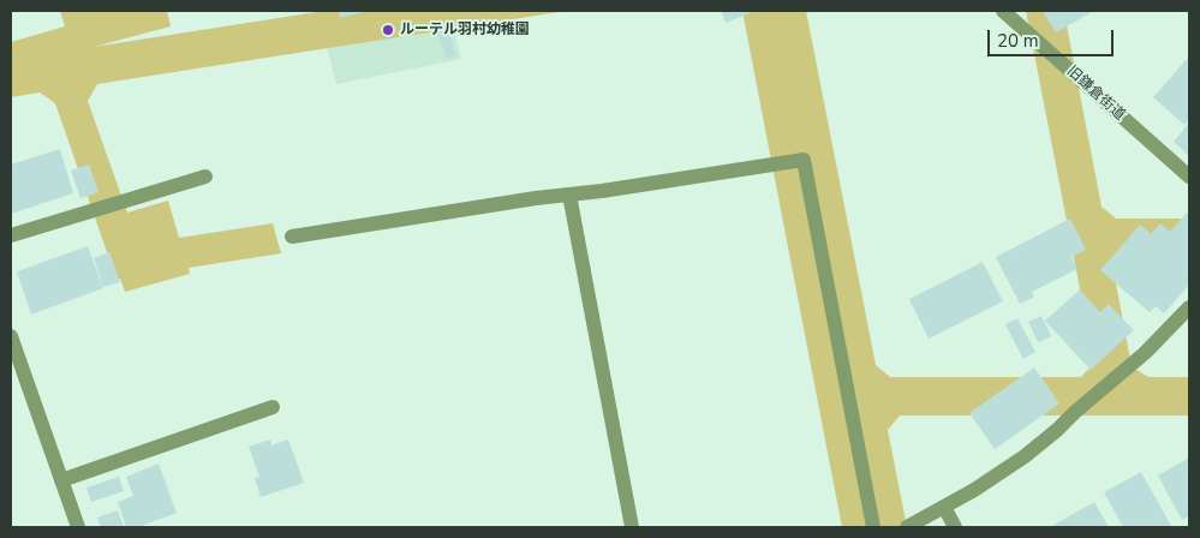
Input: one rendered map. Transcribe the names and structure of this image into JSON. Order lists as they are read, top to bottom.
{
  "streets": {
    "street": ["旧鎌倉街道"]
  },
  "places": ["ルーテル羽村幼稚園"],
  "scale_bar": "20 m"
}
